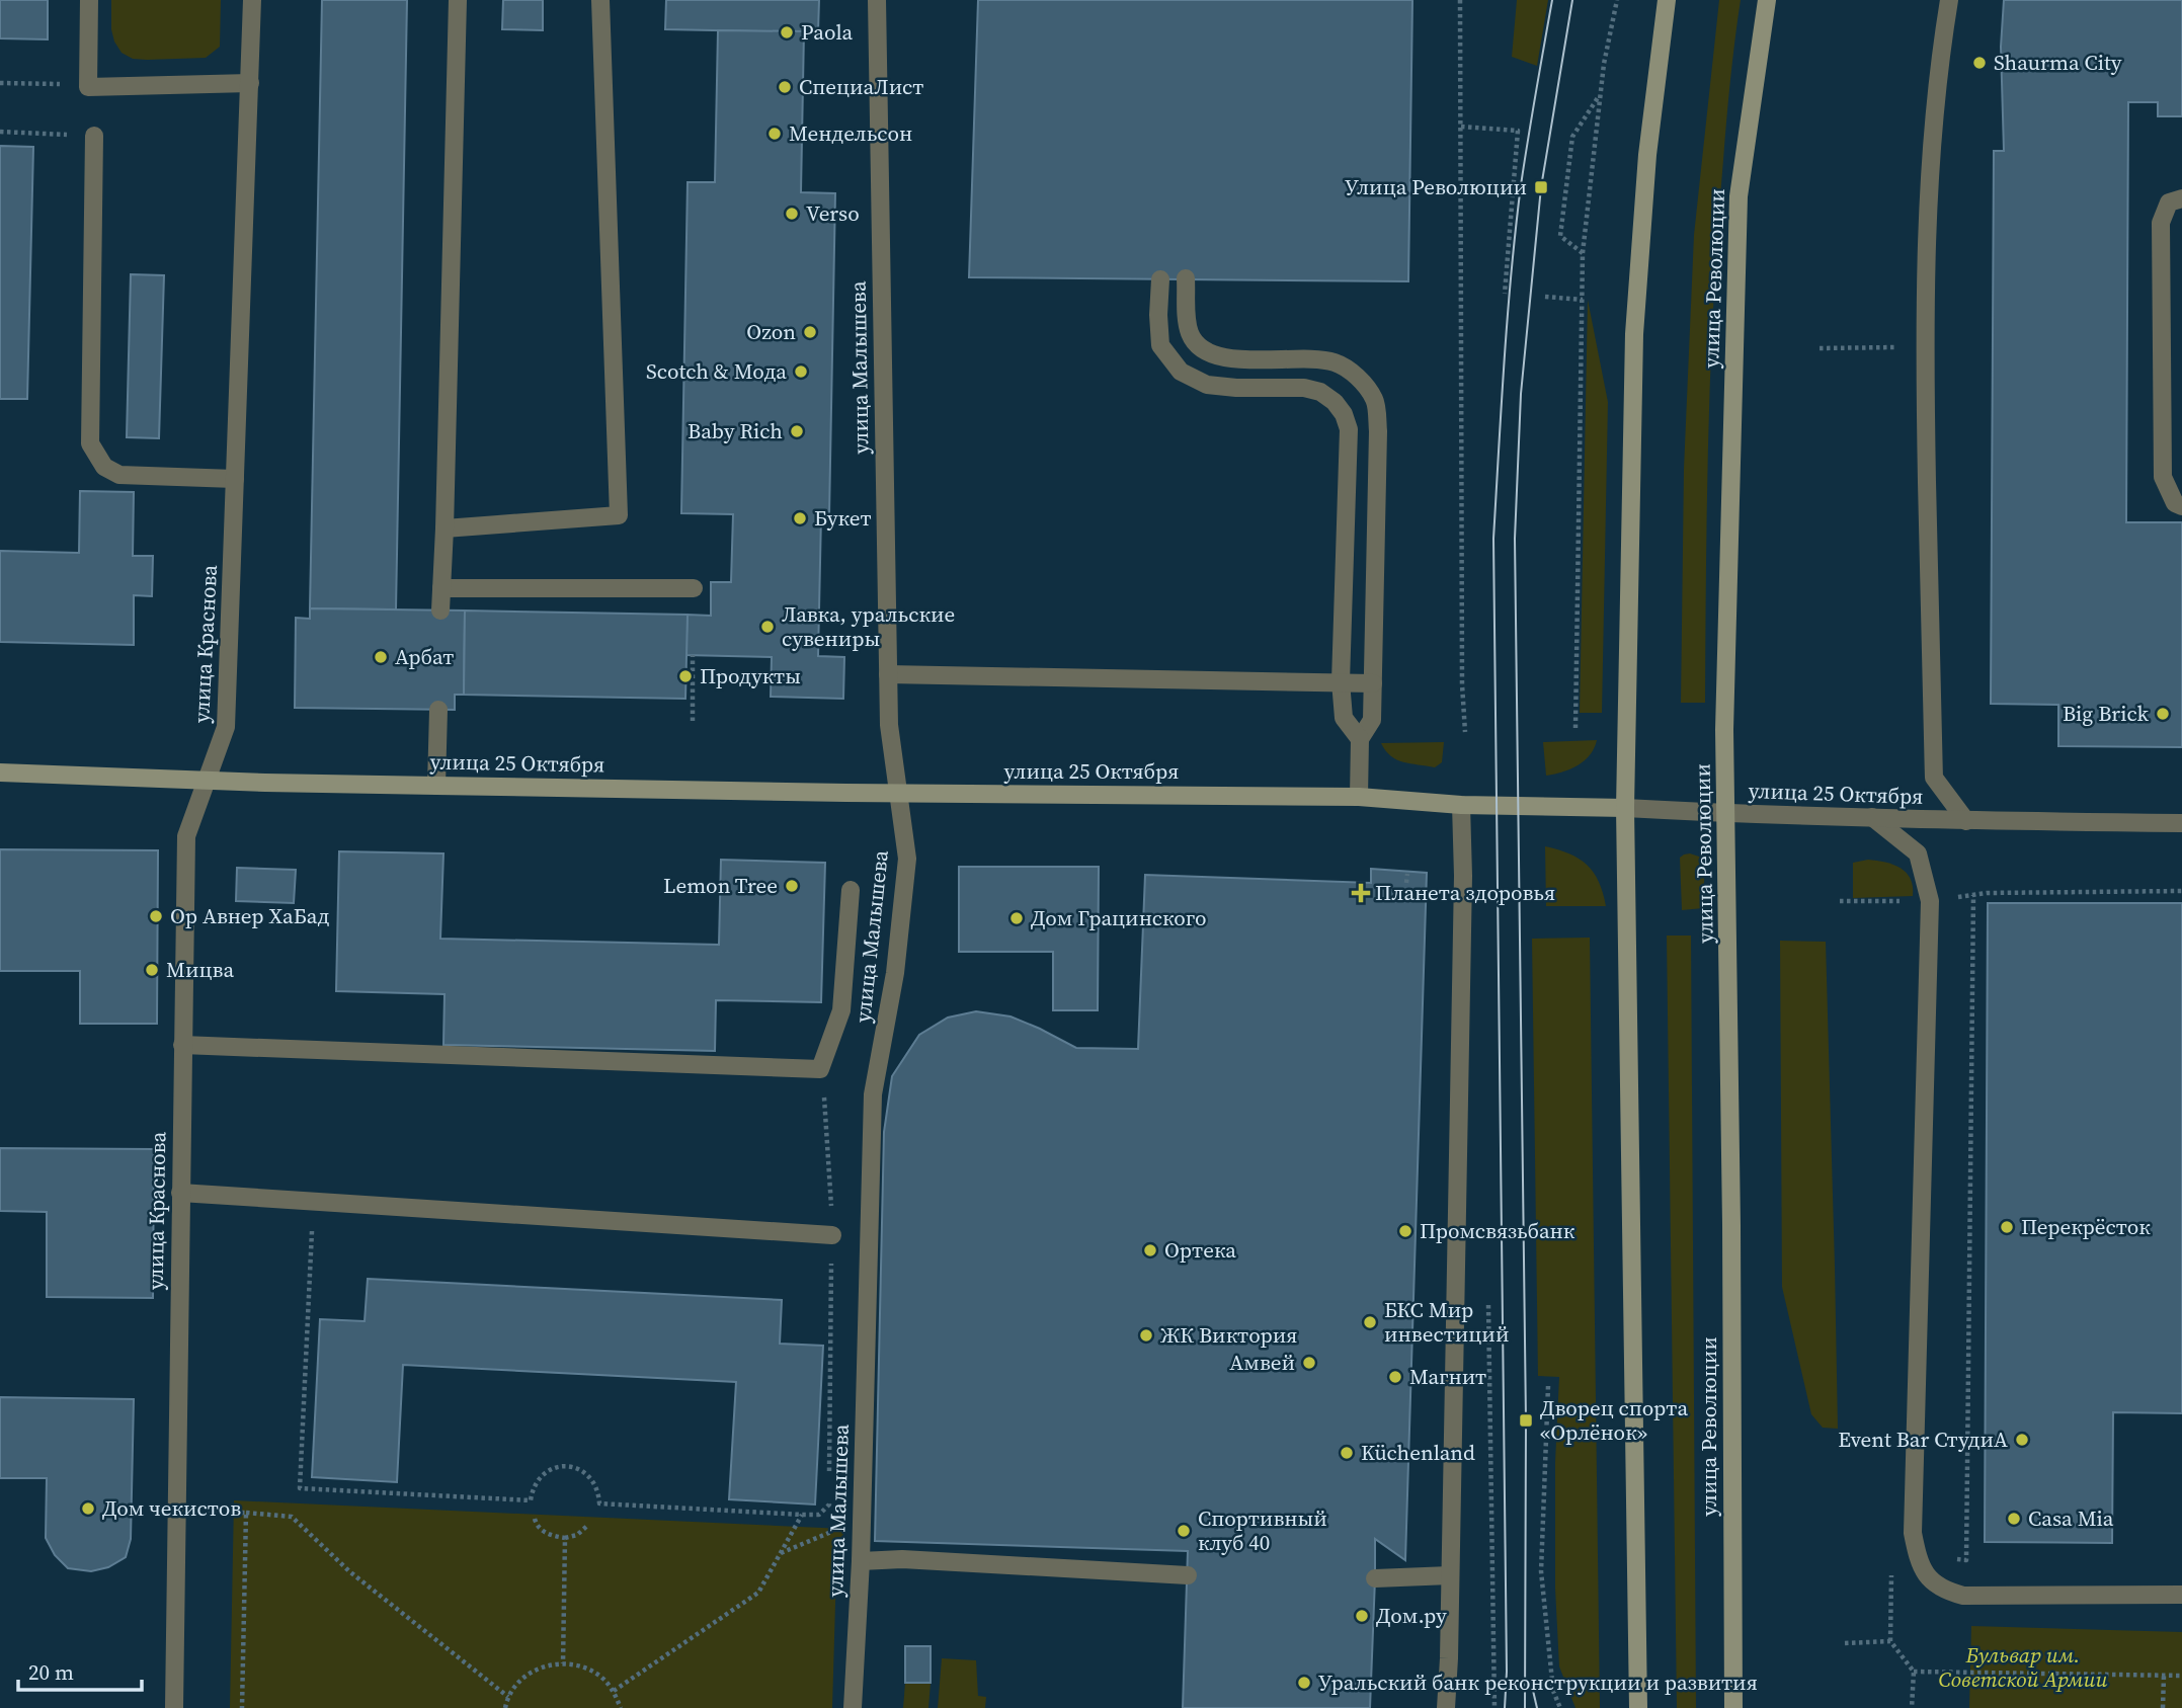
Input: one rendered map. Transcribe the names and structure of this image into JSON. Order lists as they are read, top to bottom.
{
  "streets": {
    "main road": ["улица Революции", "улица 25 Октября"],
    "street": ["улица Малышева", "улица Краснова"]
  },
  "crossings": [
    ["улица Революции", "улица 25 Октября"],
    ["улица Малышева", "улица 25 Октября"],
    ["улица Краснова", "улица 25 Октября"]
  ],
  "parks": ["Бульвар им. Советской Армии"],
  "places": {
    "other": [
      "Paola",
      "Shaurma City",
      "СпециаЛист",
      "Мендельсон",
      "Verso",
      "Ozon",
      "Scotch & Мода",
      "Baby Rich",
      "Букет",
      "Лавка, уральские сувениры",
      "Арбат",
      "Продукты",
      "Big Brick",
      "Lemon Tree",
      "Ор Авнер ХаБад",
      "Дом Грацинского",
      "Мицва",
      "Перекрёсток",
      "Промсвязьбанк",
      "Ортека",
      "БКС Мир инвестиций",
      "ЖК Виктория",
      "Амвей",
      "Магнит",
      "Event Bar СтудиА",
      "Küchenland",
      "Дом чекистов",
      "Casa Mia",
      "Спортивный клуб 40",
      "Дом.ру",
      "Уральский банк реконструкции и развития"
    ],
    "transit": ["Улица Революции", "Дворец спорта «Орлёнок»"],
    "health": ["Планета здоровья"]
  },
  "scale_bar": "20 m"
}
